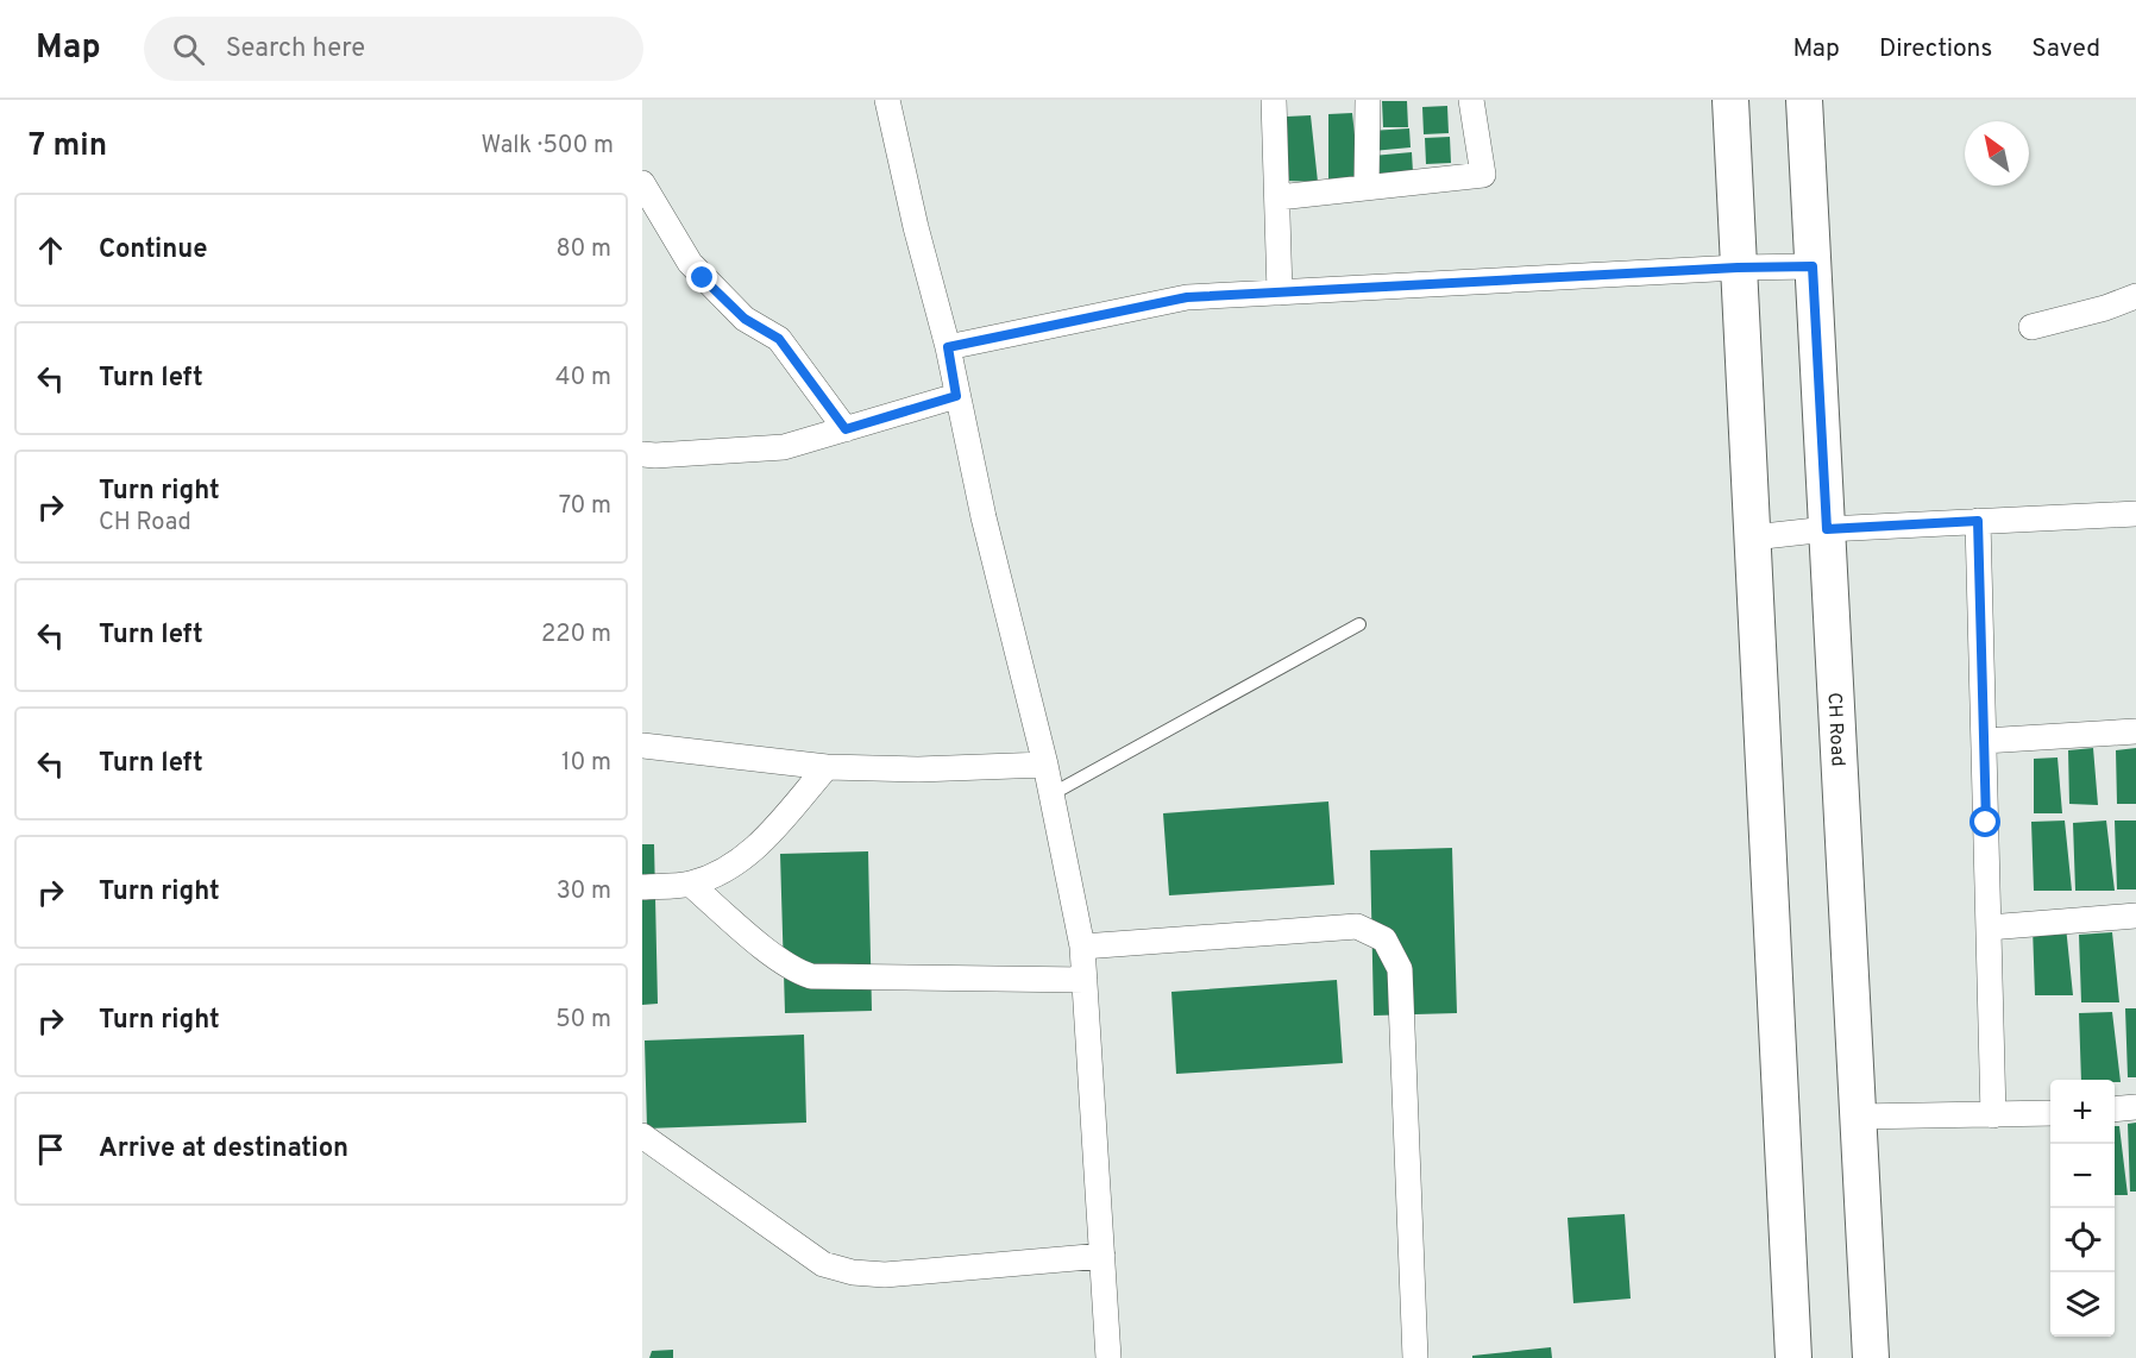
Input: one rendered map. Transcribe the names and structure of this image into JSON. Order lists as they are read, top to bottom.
{
  "streets": {
    "street": ["CH Road"]
  },
  "north": "top left",
  "page": {
    "header": "Map",
    "search": "Search here",
    "nav": ["Map", "Directions", "Saved"],
    "heading": ["7 min", "Walk · 500 m"],
    "list": [
      ["Continue", "80 m"],
      ["Turn left", "40 m"],
      ["Turn right", "CH Road", "70 m"],
      ["Turn left", "220 m"],
      ["Turn left", "10 m"],
      ["Turn right", "30 m"],
      ["Turn right", "50 m"],
      "Arrive at destination"
    ],
    "map_buttons": ["+", "−"]
  }
}
